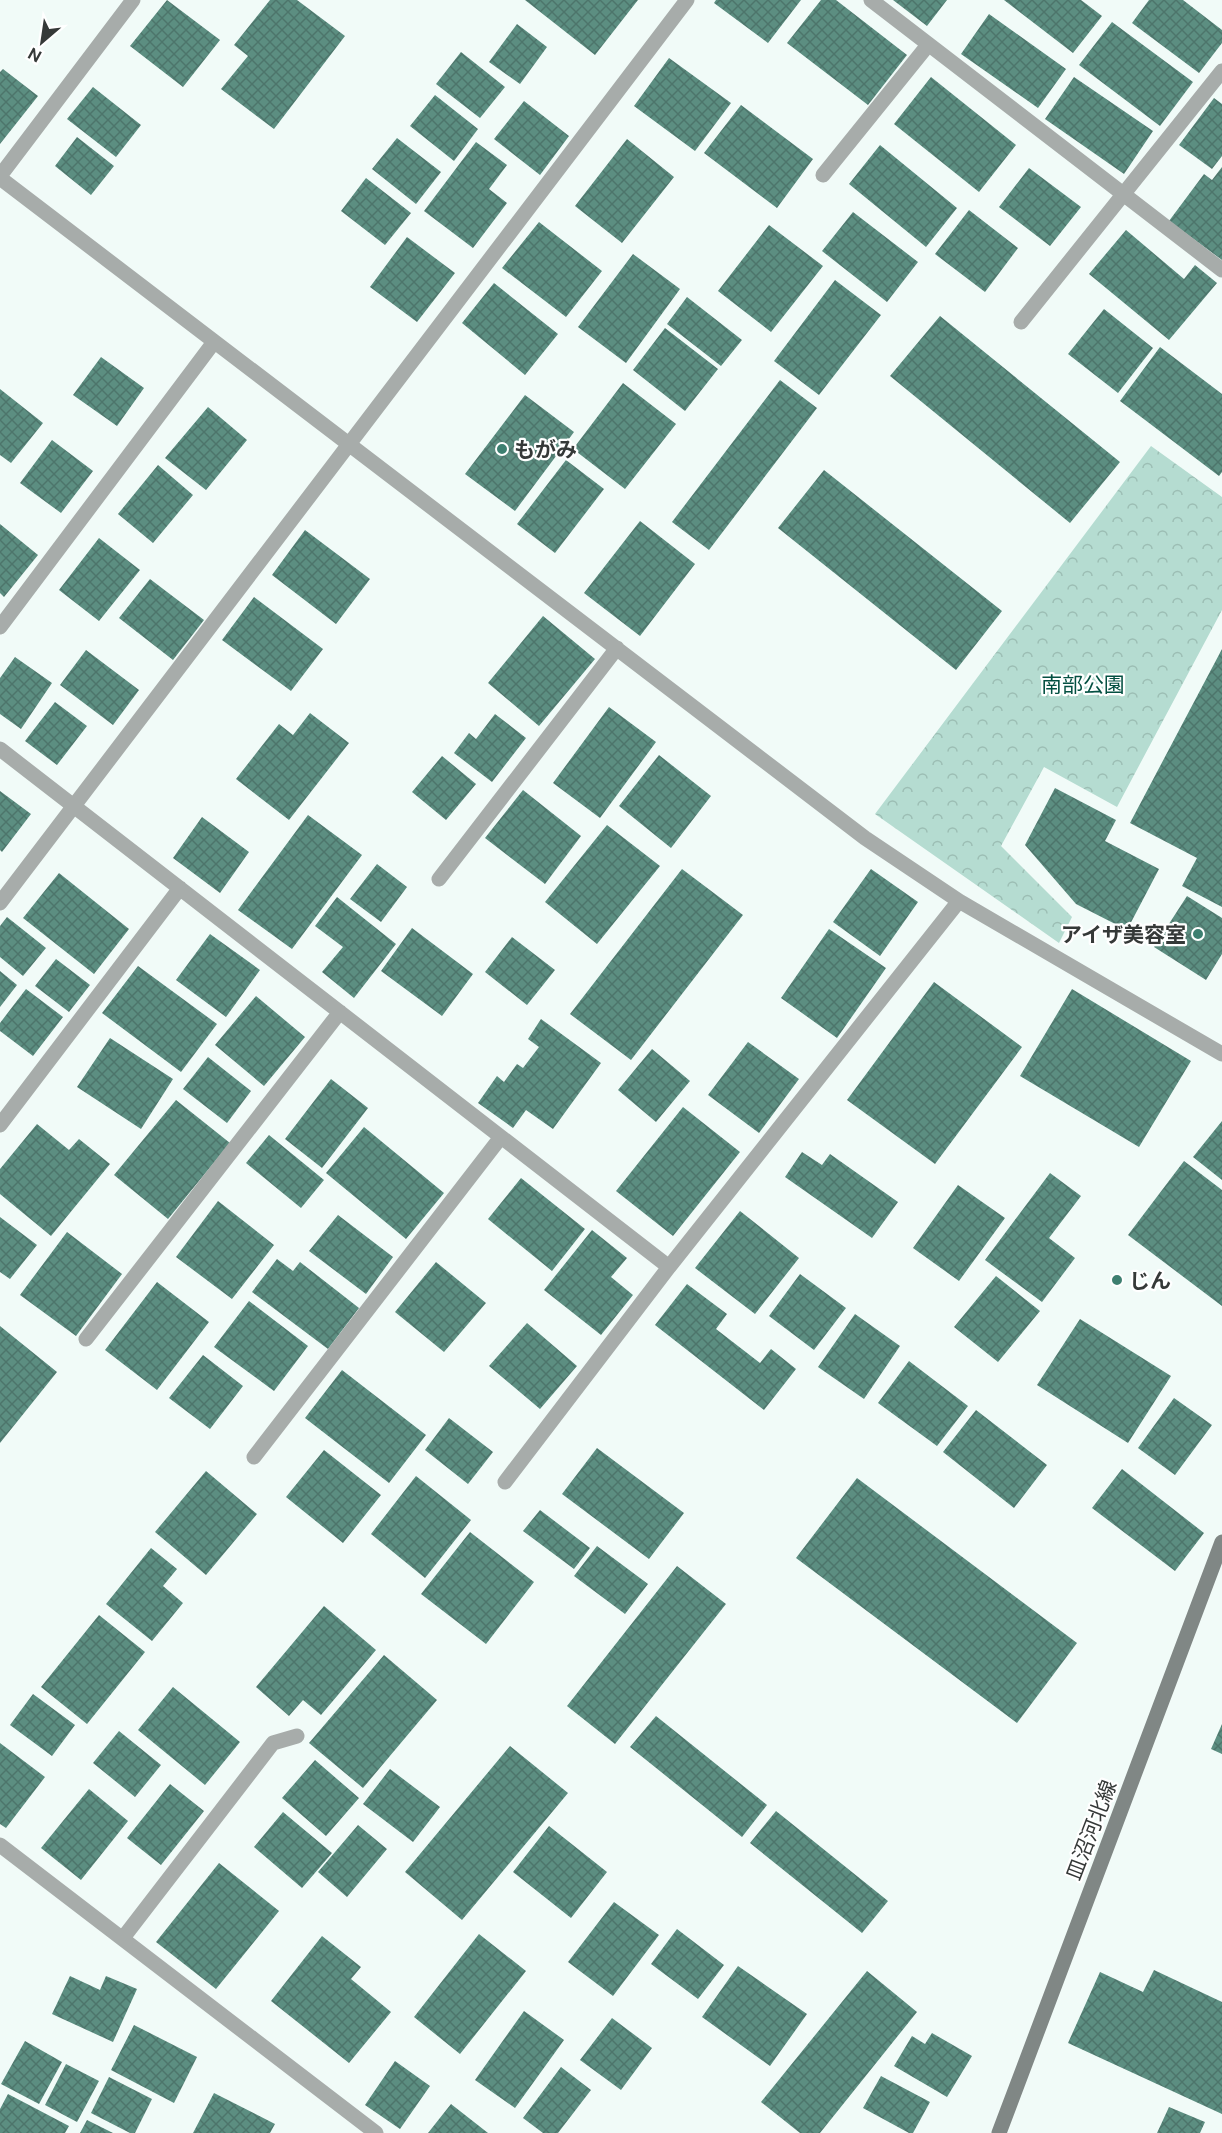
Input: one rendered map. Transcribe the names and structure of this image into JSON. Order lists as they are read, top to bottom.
{
  "streets": {
    "main road": ["皿沼河北線"]
  },
  "parks": ["南部公園"],
  "places": ["もがみ", "アイザ美容室", "じん"],
  "north": "bottom left"
}
